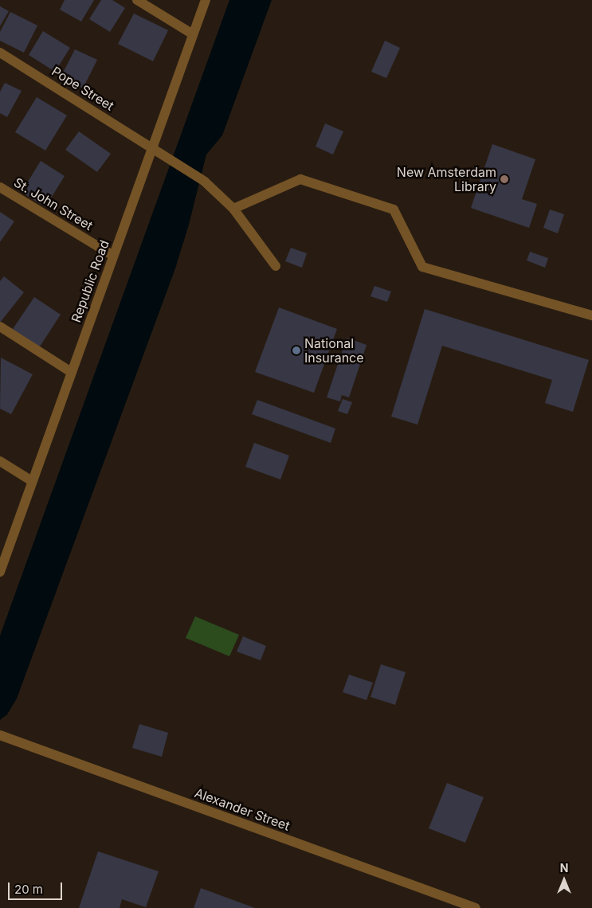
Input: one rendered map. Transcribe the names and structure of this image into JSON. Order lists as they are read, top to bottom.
{
  "streets": {
    "street": [
      "Pope Street",
      "St. John Street",
      "Republic Road",
      "Alexander Street"
    ]
  },
  "crossings": [
    ["Pope Street", "Republic Road"],
    ["St. John Street", "Republic Road"]
  ],
  "places": ["New Amsterdam Library", "National Insurance"],
  "scale_bar": "20 m",
  "north": "top"
}
